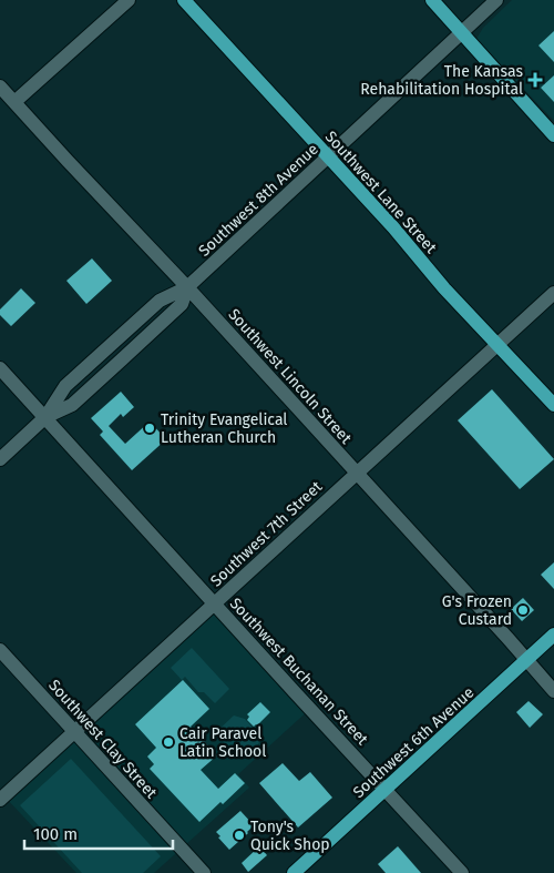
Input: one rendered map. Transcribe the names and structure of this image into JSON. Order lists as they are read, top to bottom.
{
  "streets": {
    "main road": ["Southwest Lane Street", "Southwest 6th Avenue"],
    "street": [
      "Southwest 8th Avenue",
      "Southwest Lincoln Street",
      "Southwest 7th Street",
      "Southwest Buchanan Street",
      "Southwest Clay Street"
    ]
  },
  "crossings": [
    ["Southwest Lane Street", "Southwest 8th Avenue"],
    ["Southwest Lane Street", "Southwest 7th Street"],
    ["Southwest 8th Avenue", "Southwest Lincoln Street"],
    ["Southwest 8th Avenue", "Southwest Buchanan Street"],
    ["Southwest Lincoln Street", "Southwest 7th Street"],
    ["Southwest Lincoln Street", "Southwest 6th Avenue"],
    ["Southwest 7th Street", "Southwest Buchanan Street"],
    ["Southwest 7th Street", "Southwest Clay Street"],
    ["Southwest Buchanan Street", "Southwest 6th Avenue"]
  ],
  "places": {
    "health": ["The Kansas Rehabilitation Hospital"],
    "other": [
      "Trinity Evangelical Lutheran Church",
      "G's Frozen Custard",
      "Cair Paravel Latin School",
      "Tony's Quick Shop"
    ]
  },
  "scale_bar": "100 m"
}
